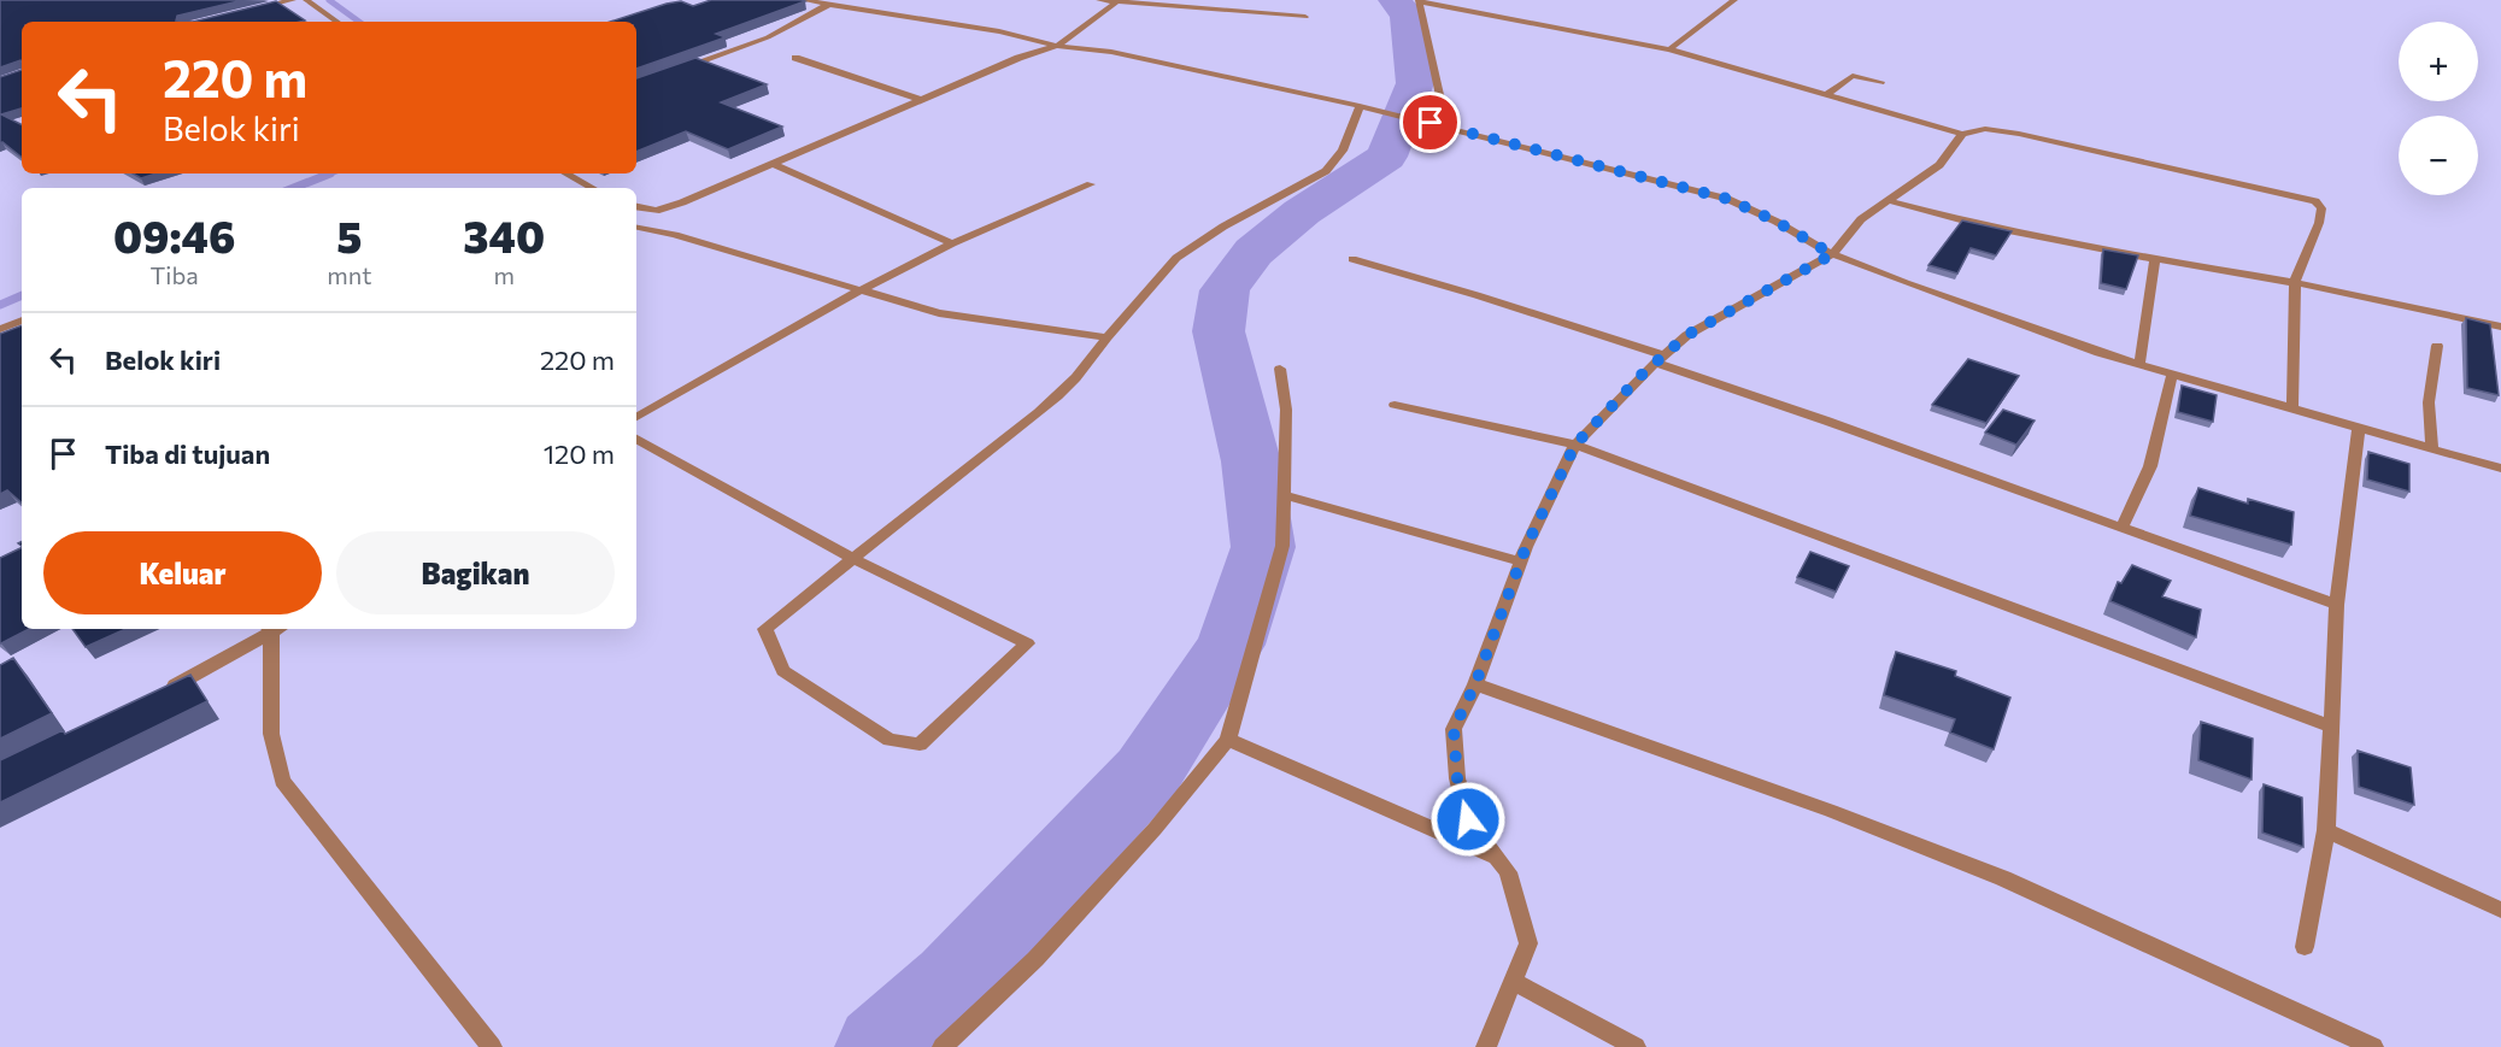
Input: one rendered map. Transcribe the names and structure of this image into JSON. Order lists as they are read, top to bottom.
{
  "page": {
    "map_buttons": ["+", "−"],
    "turn": ["220 m", "Belok kiri"],
    "eta": [
      "09:46",
      "Tiba",
      "5",
      "mnt",
      "340",
      "m"
    ],
    "list": [
      {
        "name": "Belok kiri",
        "value": "220 m"
      },
      {
        "name": "Tiba di tujuan",
        "value": "120 m"
      }
    ],
    "buttons": ["Keluar", "Bagikan"]
  }
}
